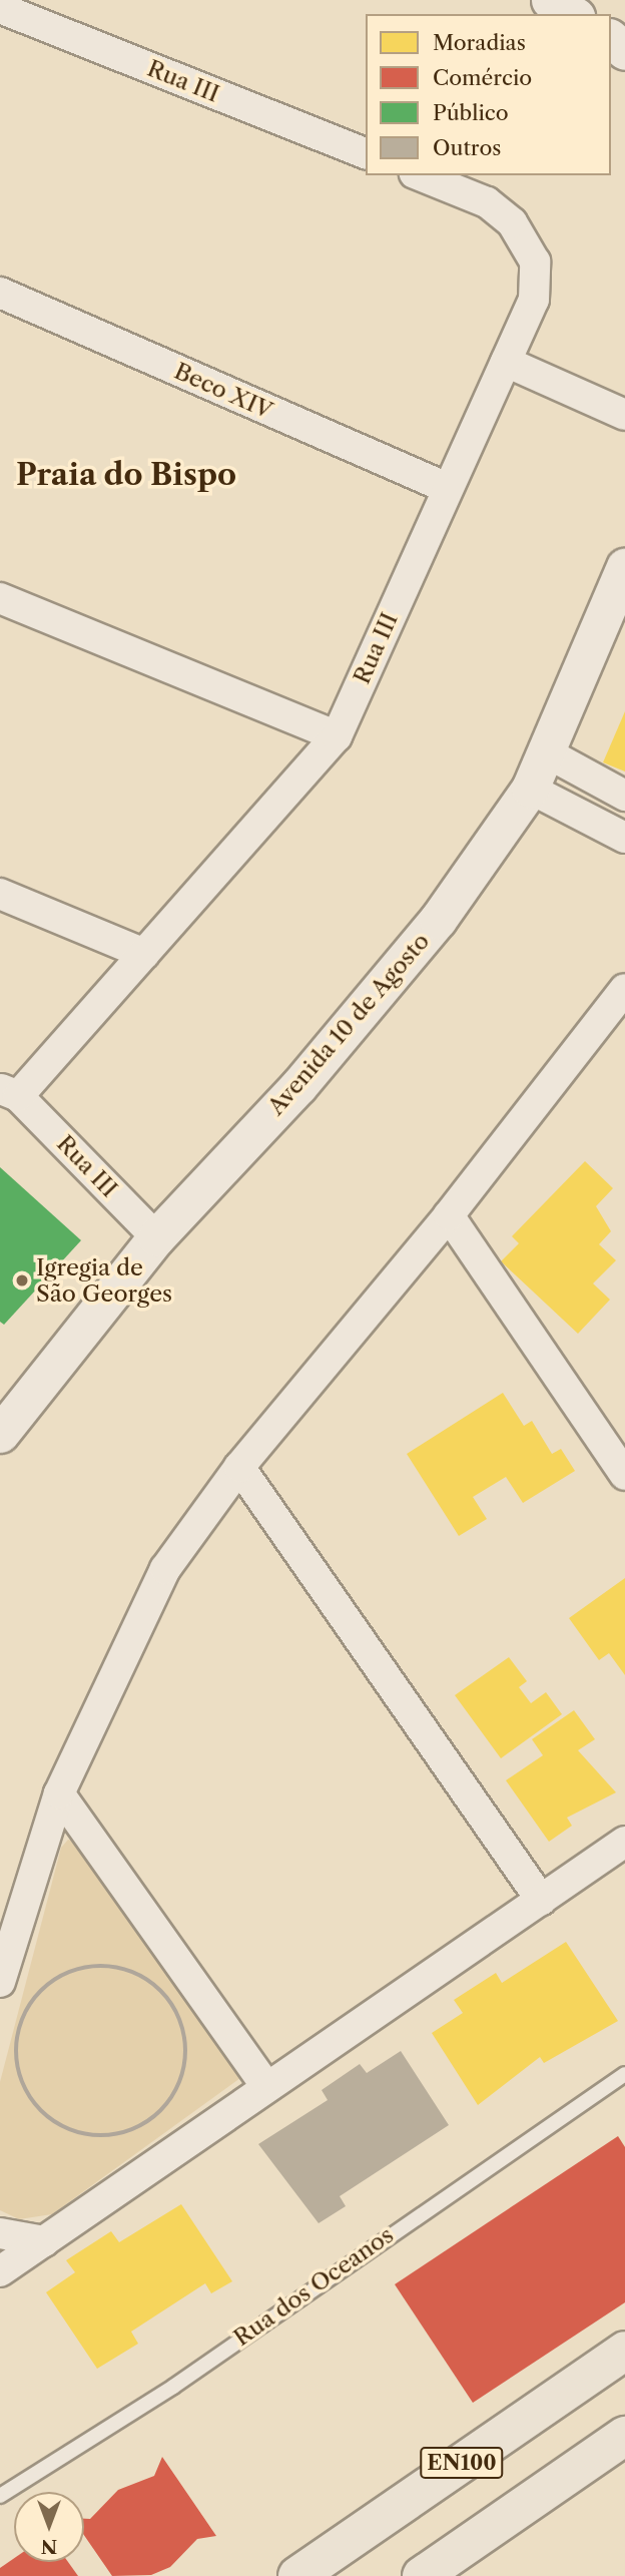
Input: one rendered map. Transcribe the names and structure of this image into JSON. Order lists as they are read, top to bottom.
{
  "streets": {
    "main road": ["EN100"],
    "street": ["Rua III", "Beco XIV", "Avenida 10 de Agosto"],
    "lane": ["Rua dos Oceanos"]
  },
  "crossings": [
    ["Rua III", "Beco XIV"],
    ["Rua III", "Avenida 10 de Agosto"]
  ],
  "districts": ["Praia do Bispo"],
  "places": ["Igregia de São Georges"],
  "legend": [
    "Moradias",
    "Comércio",
    "Público",
    "Outros"
  ],
  "north": "bottom"
}
